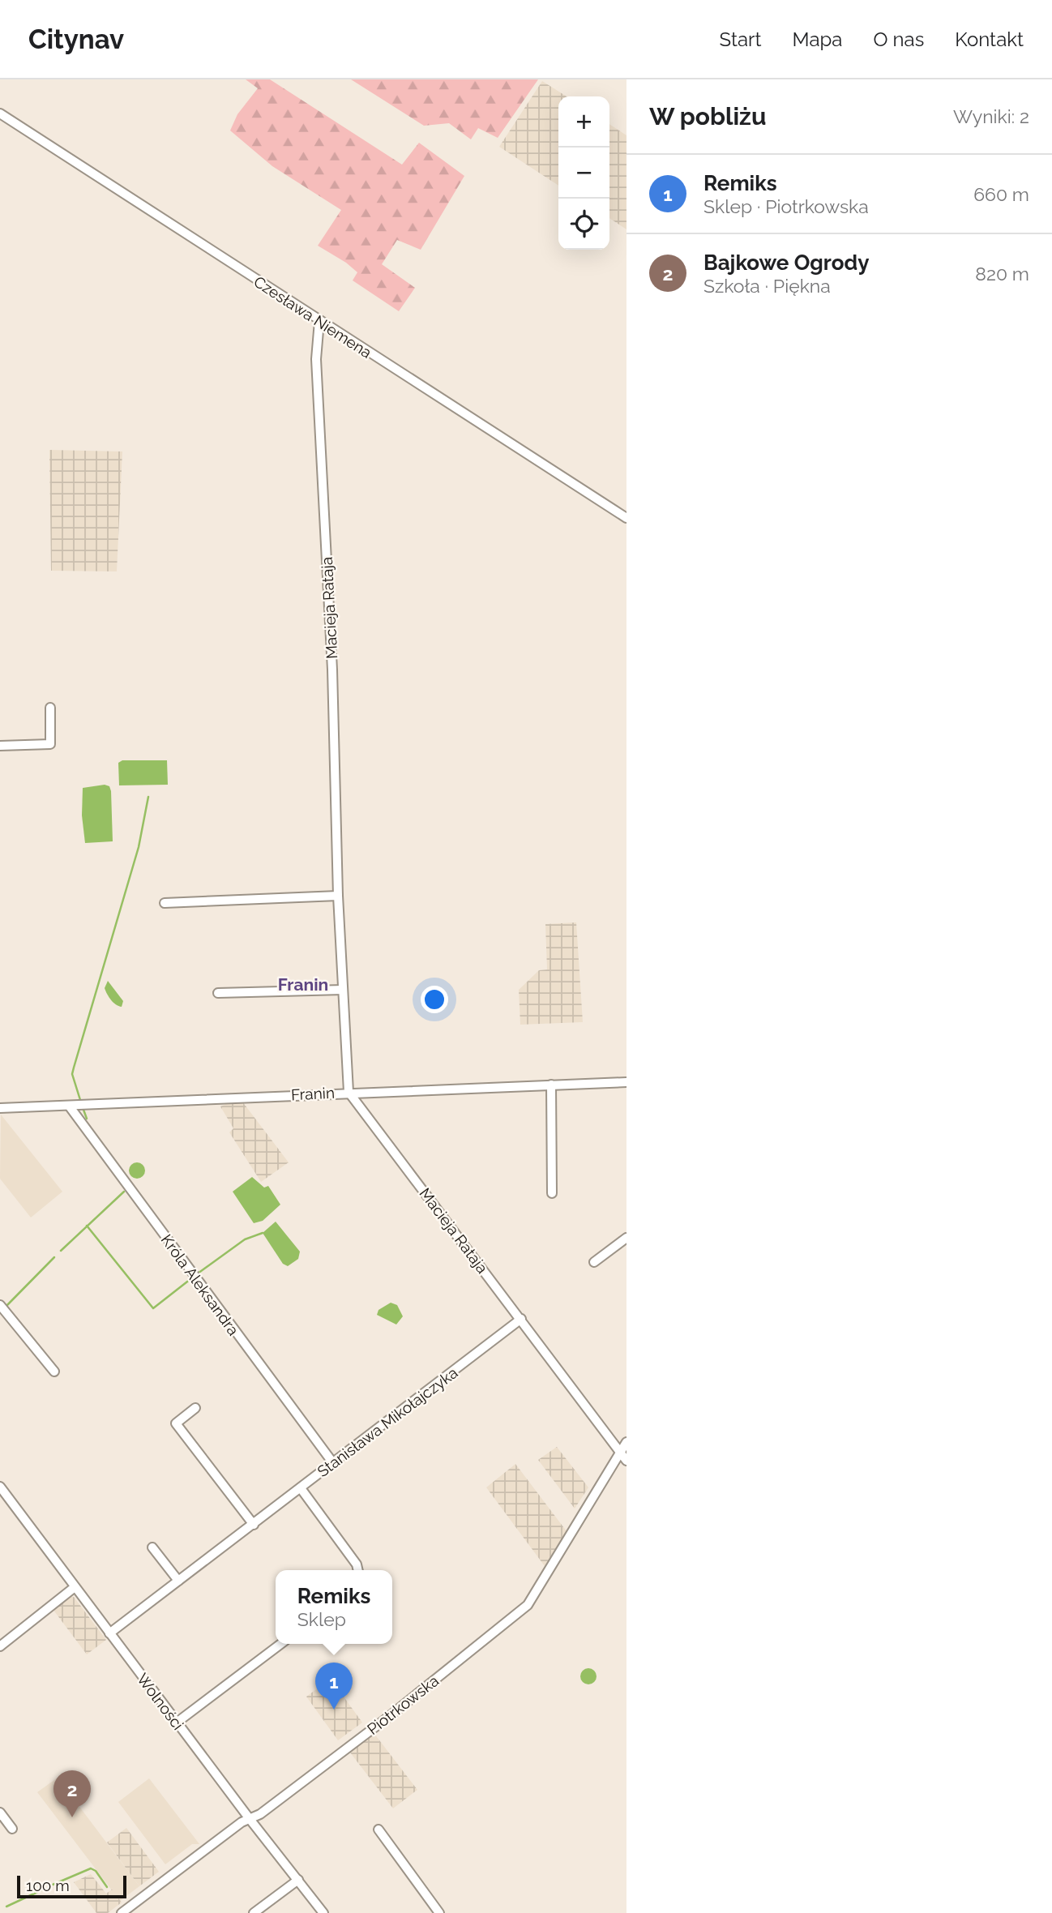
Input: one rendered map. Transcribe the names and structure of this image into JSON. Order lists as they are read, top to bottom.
{
  "streets": {
    "street": [
      "Czesława Niemena",
      "Macieja Rataja",
      "Franin",
      "Króla Aleksandra",
      "Stanisława Mikołajczyka",
      "Wolności",
      "Piotrkowska"
    ]
  },
  "crossings": [
    ["Czesława Niemena", "Macieja Rataja"],
    ["Macieja Rataja", "Franin"],
    ["Macieja Rataja", "Stanisława Mikołajczyka"],
    ["Macieja Rataja", "Piotrkowska"],
    ["Franin", "Króla Aleksandra"],
    ["Króla Aleksandra", "Stanisława Mikołajczyka"],
    ["Stanisława Mikołajczyka", "Wolności"],
    ["Wolności", "Piotrkowska"]
  ],
  "districts": ["Franin"],
  "scale_bar": "100 m",
  "page": {
    "header": "Citynav",
    "nav": [
      "Start",
      "Mapa",
      "O nas",
      "Kontakt"
    ],
    "heading": ["W pobliżu", "Wyniki: 2"],
    "map_buttons": ["+", "−"],
    "list": [
      {
        "mark": "1",
        "name": "Remiks",
        "note": "Sklep · Piotrkowska",
        "value": "660 m"
      },
      {
        "mark": "2",
        "name": "Bajkowe Ogrody",
        "note": "Szkoła · Piękna",
        "value": "820 m"
      }
    ],
    "popup": ["Remiks", "Sklep"],
    "pins": ["1", "2"],
    "scale": "100 m"
  }
}
